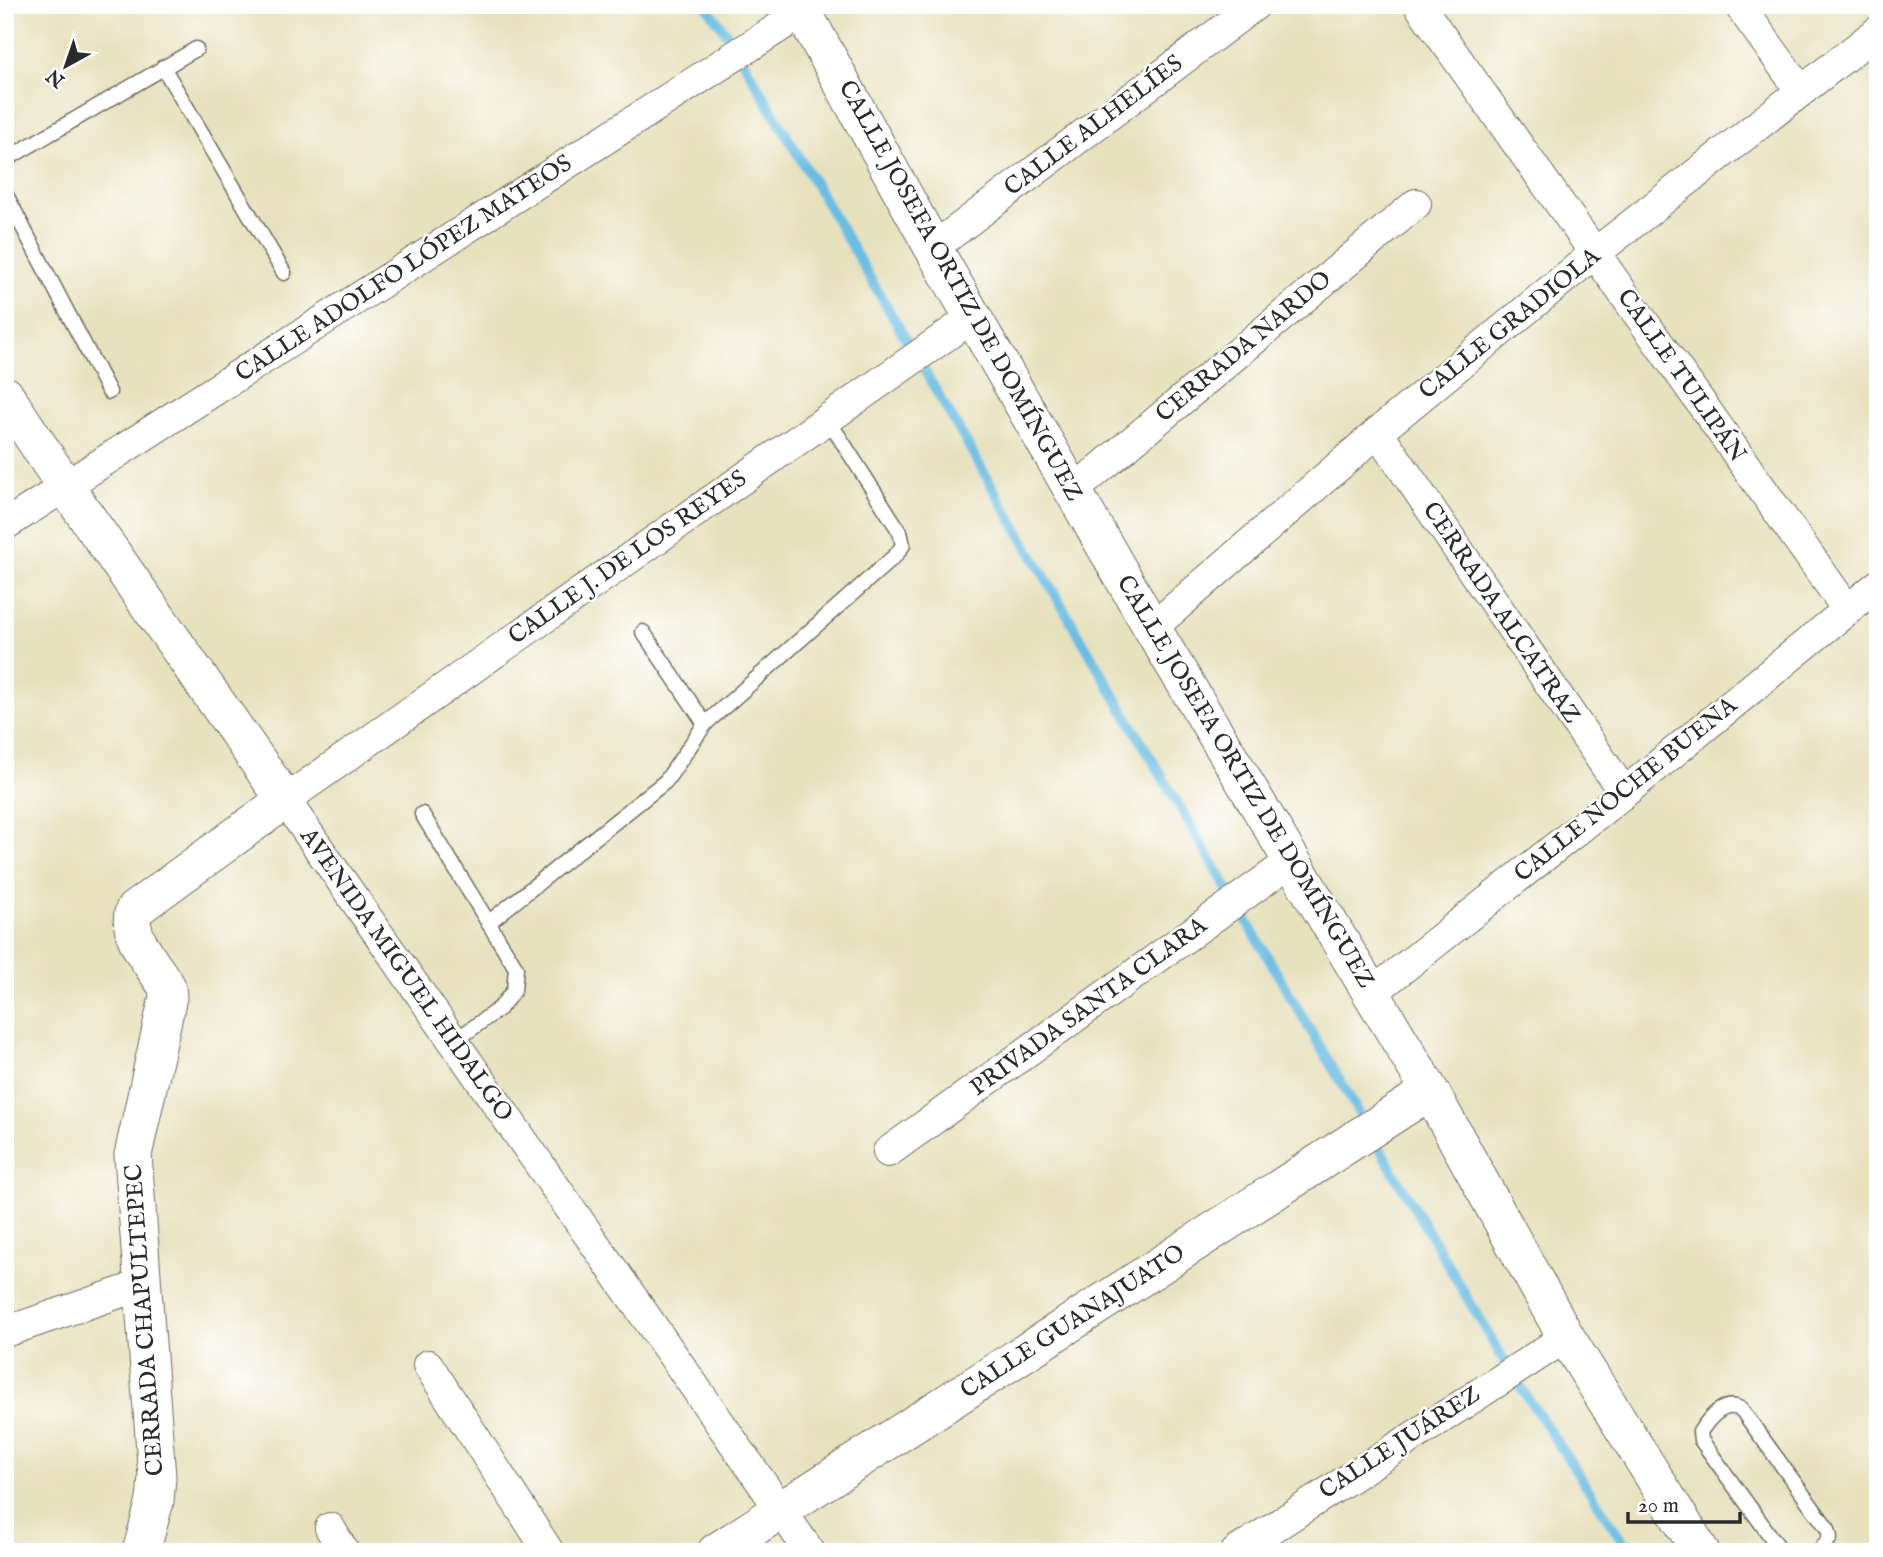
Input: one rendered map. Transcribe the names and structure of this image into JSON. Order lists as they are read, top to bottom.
{
  "streets": {
    "street": [
      "CALLE ALHELÍES",
      "CALLE ADOLFO LÓPEZ MATEOS",
      "CALLE JOSEFA ORTIZ DE DOMÍNGUEZ",
      "CALLE GRADIOLA",
      "CERRADA NARDO",
      "CALLE TULIPÁN",
      "CALLE J. DE LOS REYES",
      "CERRADA ALCATRAZ",
      "CALLE NOCHE BUENA",
      "AVENIDA MIGUEL HIDALGO",
      "PRIVADA SANTA CLARA",
      "CERRADA CHAPULTEPEC",
      "CALLE GUANAJUATO",
      "CALLE JUÁREZ"
    ]
  },
  "crossings": [
    ["CALLE ALHELÍES", "CALLE JOSEFA ORTIZ DE DOMÍNGUEZ"],
    ["CALLE ADOLFO LÓPEZ MATEOS", "CALLE JOSEFA ORTIZ DE DOMÍNGUEZ"],
    ["CALLE ADOLFO LÓPEZ MATEOS", "AVENIDA MIGUEL HIDALGO"],
    ["CALLE JOSEFA ORTIZ DE DOMÍNGUEZ", "CALLE GRADIOLA"],
    ["CALLE JOSEFA ORTIZ DE DOMÍNGUEZ", "CERRADA NARDO"],
    ["CALLE JOSEFA ORTIZ DE DOMÍNGUEZ", "CALLE J. DE LOS REYES"],
    ["CALLE JOSEFA ORTIZ DE DOMÍNGUEZ", "CALLE NOCHE BUENA"],
    ["CALLE JOSEFA ORTIZ DE DOMÍNGUEZ", "PRIVADA SANTA CLARA"],
    ["CALLE JOSEFA ORTIZ DE DOMÍNGUEZ", "CALLE GUANAJUATO"],
    ["CALLE JOSEFA ORTIZ DE DOMÍNGUEZ", "CALLE JUÁREZ"],
    ["CALLE GRADIOLA", "CALLE TULIPÁN"],
    ["CALLE GRADIOLA", "CERRADA ALCATRAZ"],
    ["CALLE TULIPÁN", "CALLE NOCHE BUENA"],
    ["CALLE J. DE LOS REYES", "AVENIDA MIGUEL HIDALGO"],
    ["CALLE J. DE LOS REYES", "CERRADA CHAPULTEPEC"],
    ["CERRADA ALCATRAZ", "CALLE NOCHE BUENA"],
    ["AVENIDA MIGUEL HIDALGO", "CERRADA CHAPULTEPEC"],
    ["AVENIDA MIGUEL HIDALGO", "CALLE GUANAJUATO"]
  ],
  "scale_bar": "20 m",
  "north": "bottom left"
}
